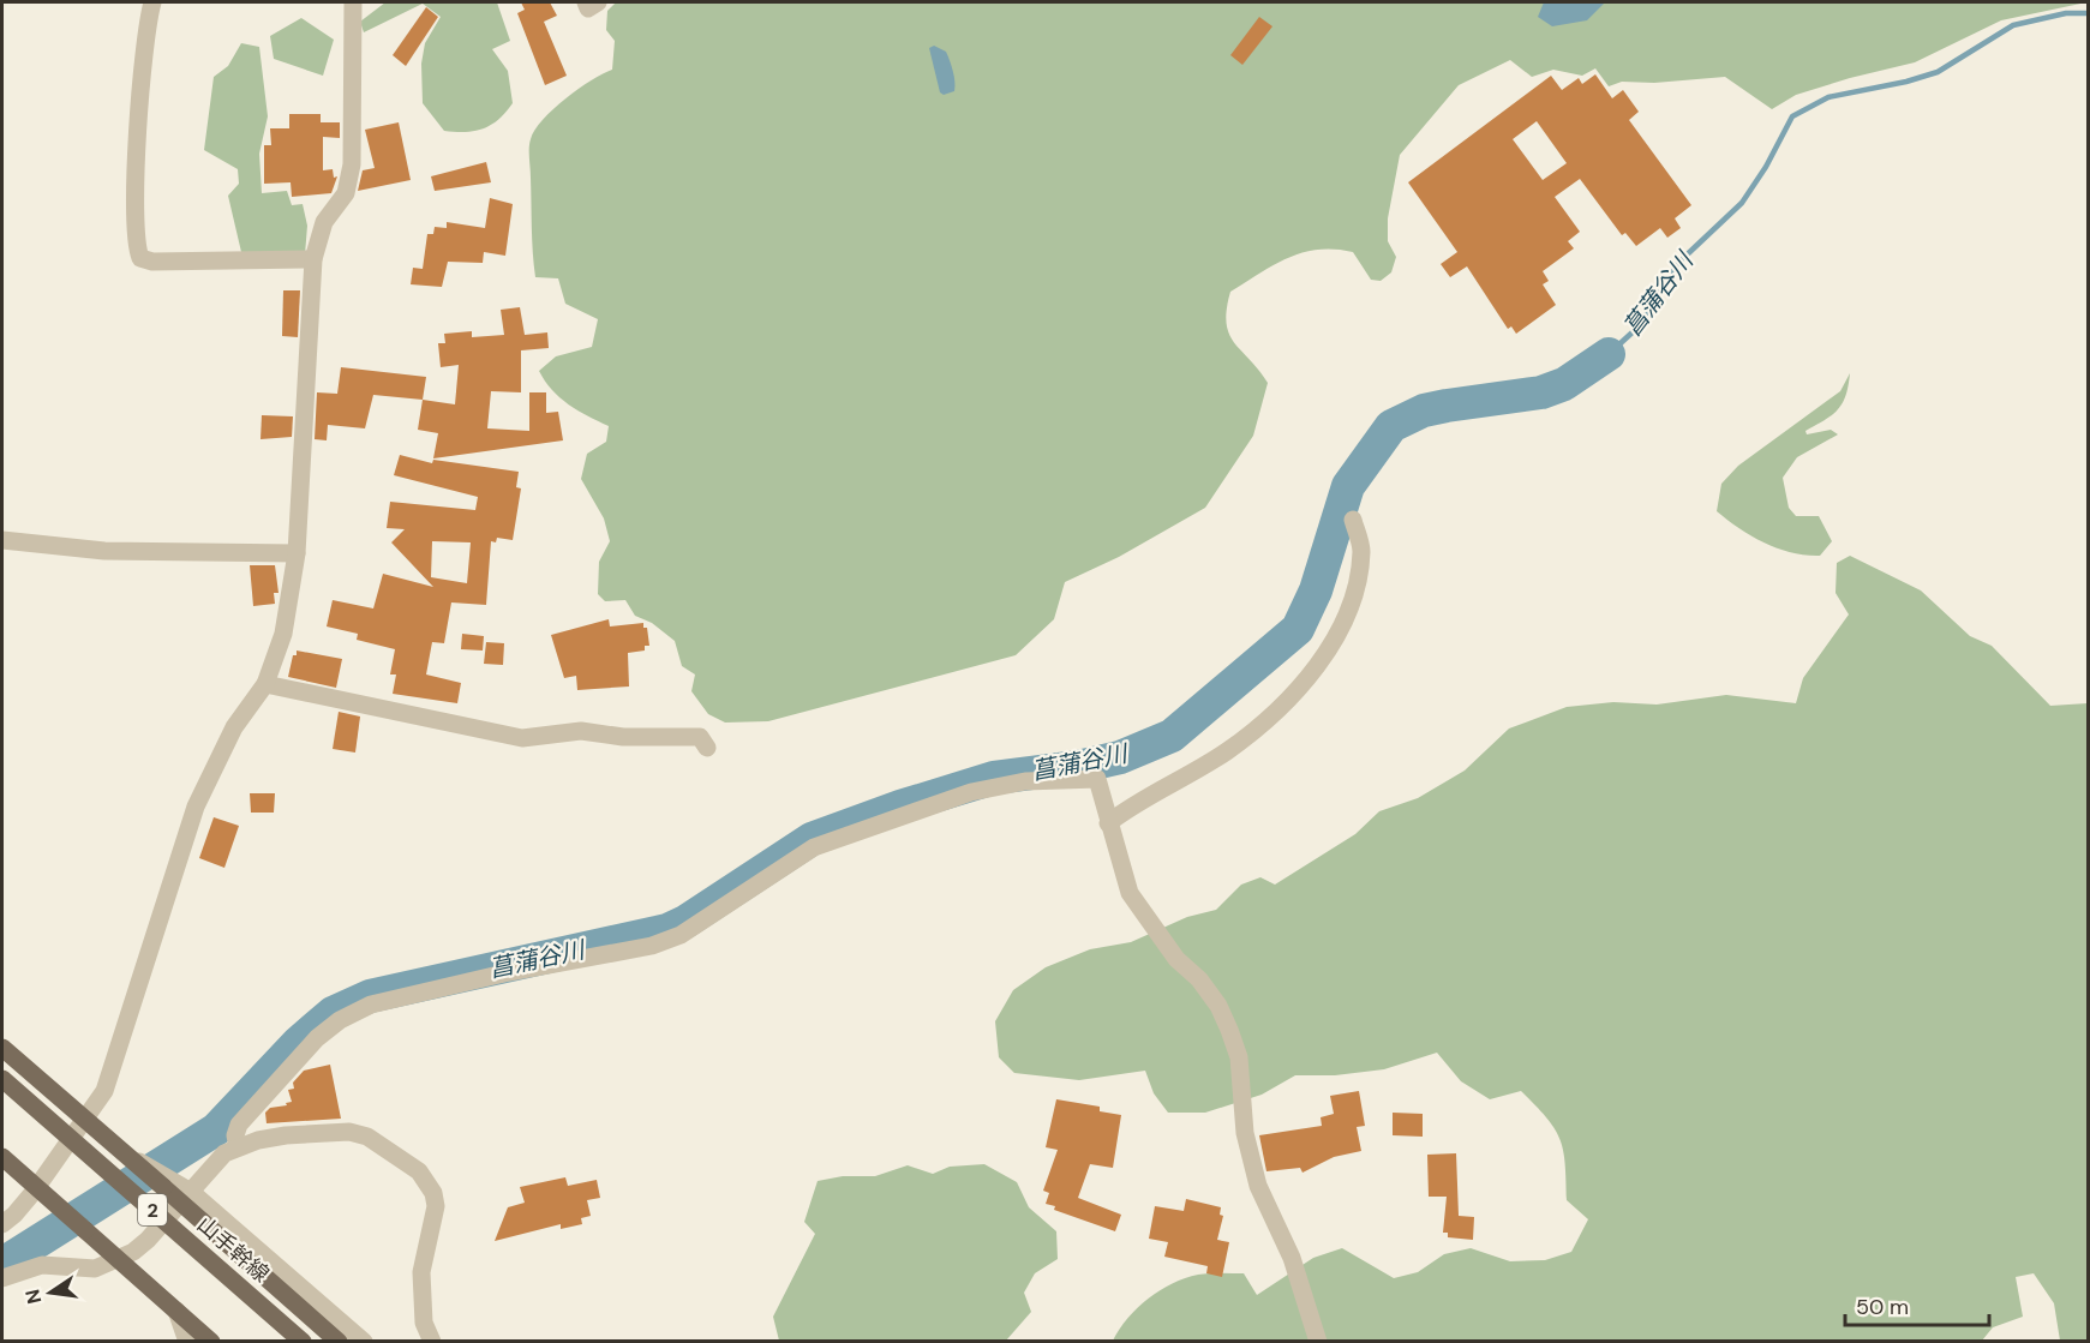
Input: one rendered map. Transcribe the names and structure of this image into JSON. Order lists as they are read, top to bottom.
{
  "streets": {
    "main road": ["2", "山手幹線"]
  },
  "water": ["菖蒲谷川"],
  "scale_bar": "50 m",
  "north": "left"
}
